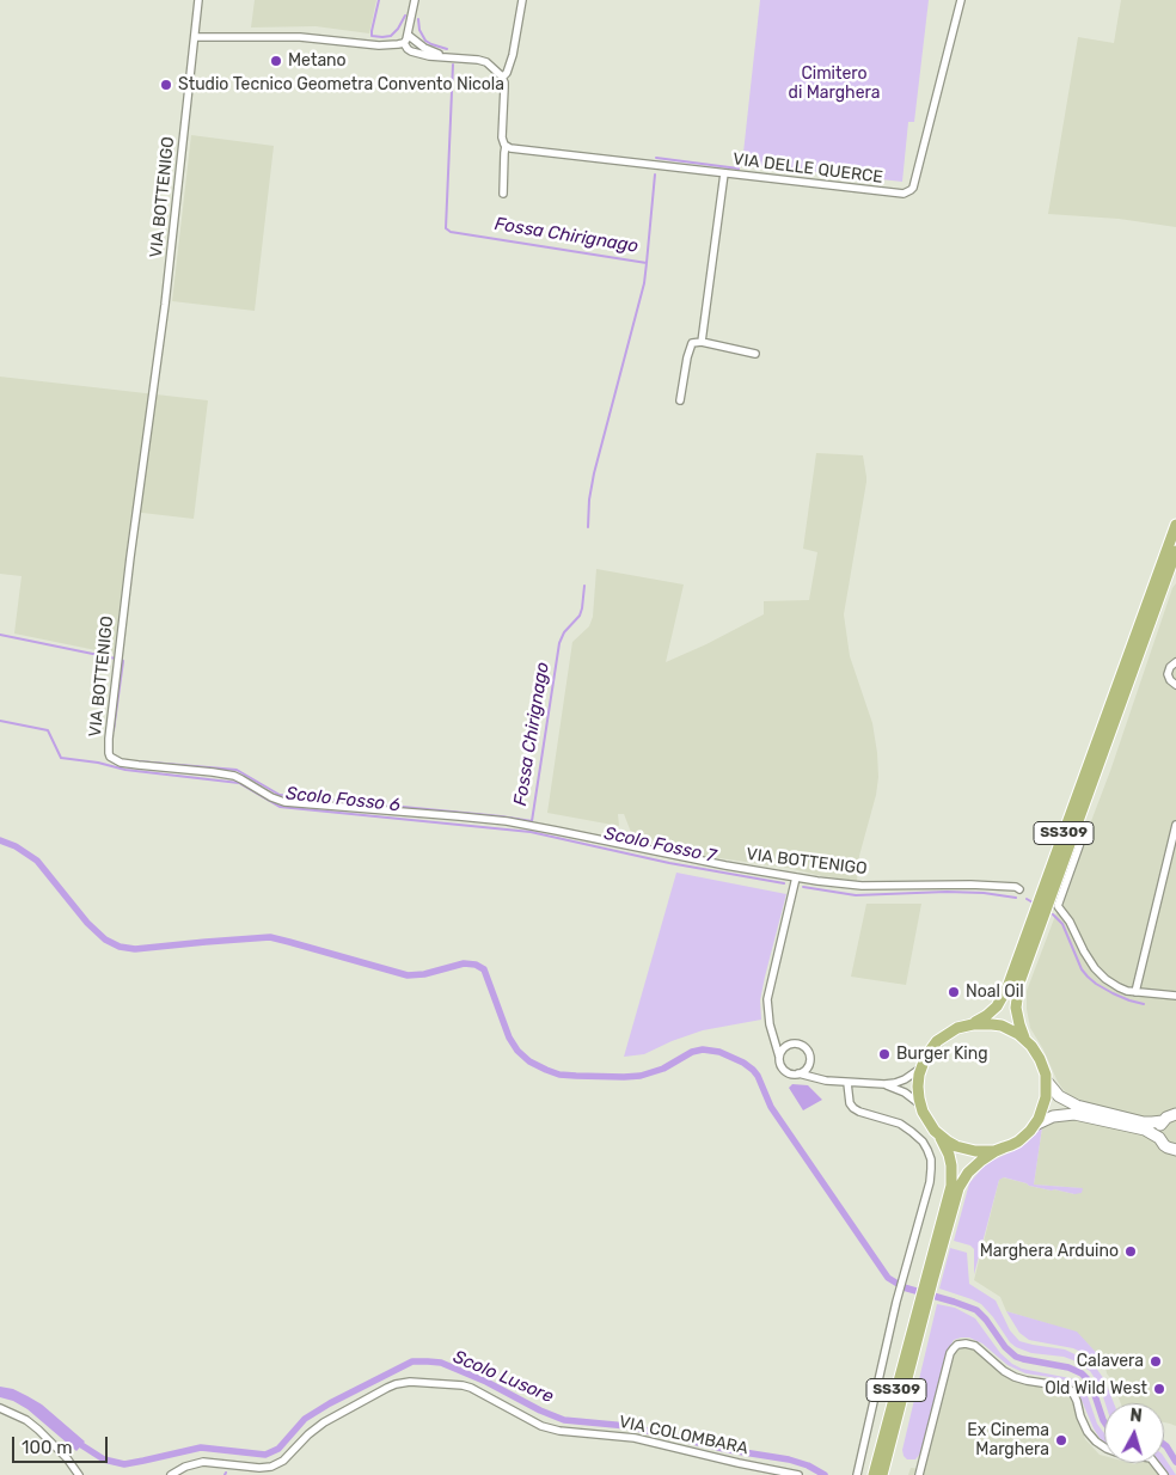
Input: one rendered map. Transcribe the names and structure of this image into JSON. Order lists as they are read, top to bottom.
{
  "streets": {
    "main road": ["SS309"],
    "street": ["VIA DELLE QUERCE", "VIA BOTTENIGO", "VIA COLOMBARA"]
  },
  "water": [
    "Fossa Chirignago",
    "Scolo Fosso 6",
    "Scolo Fosso 7",
    "Scolo Lusore"
  ],
  "parks": ["Cimitero di Marghera"],
  "places": [
    "Metano",
    "Studio Tecnico Geometra Convento Nicola",
    "Noal Oil",
    "Burger King",
    "Marghera Arduino",
    "Calavera",
    "Old Wild West",
    "Ex Cinema Marghera"
  ],
  "scale_bar": "100 m",
  "north": "top"
}
